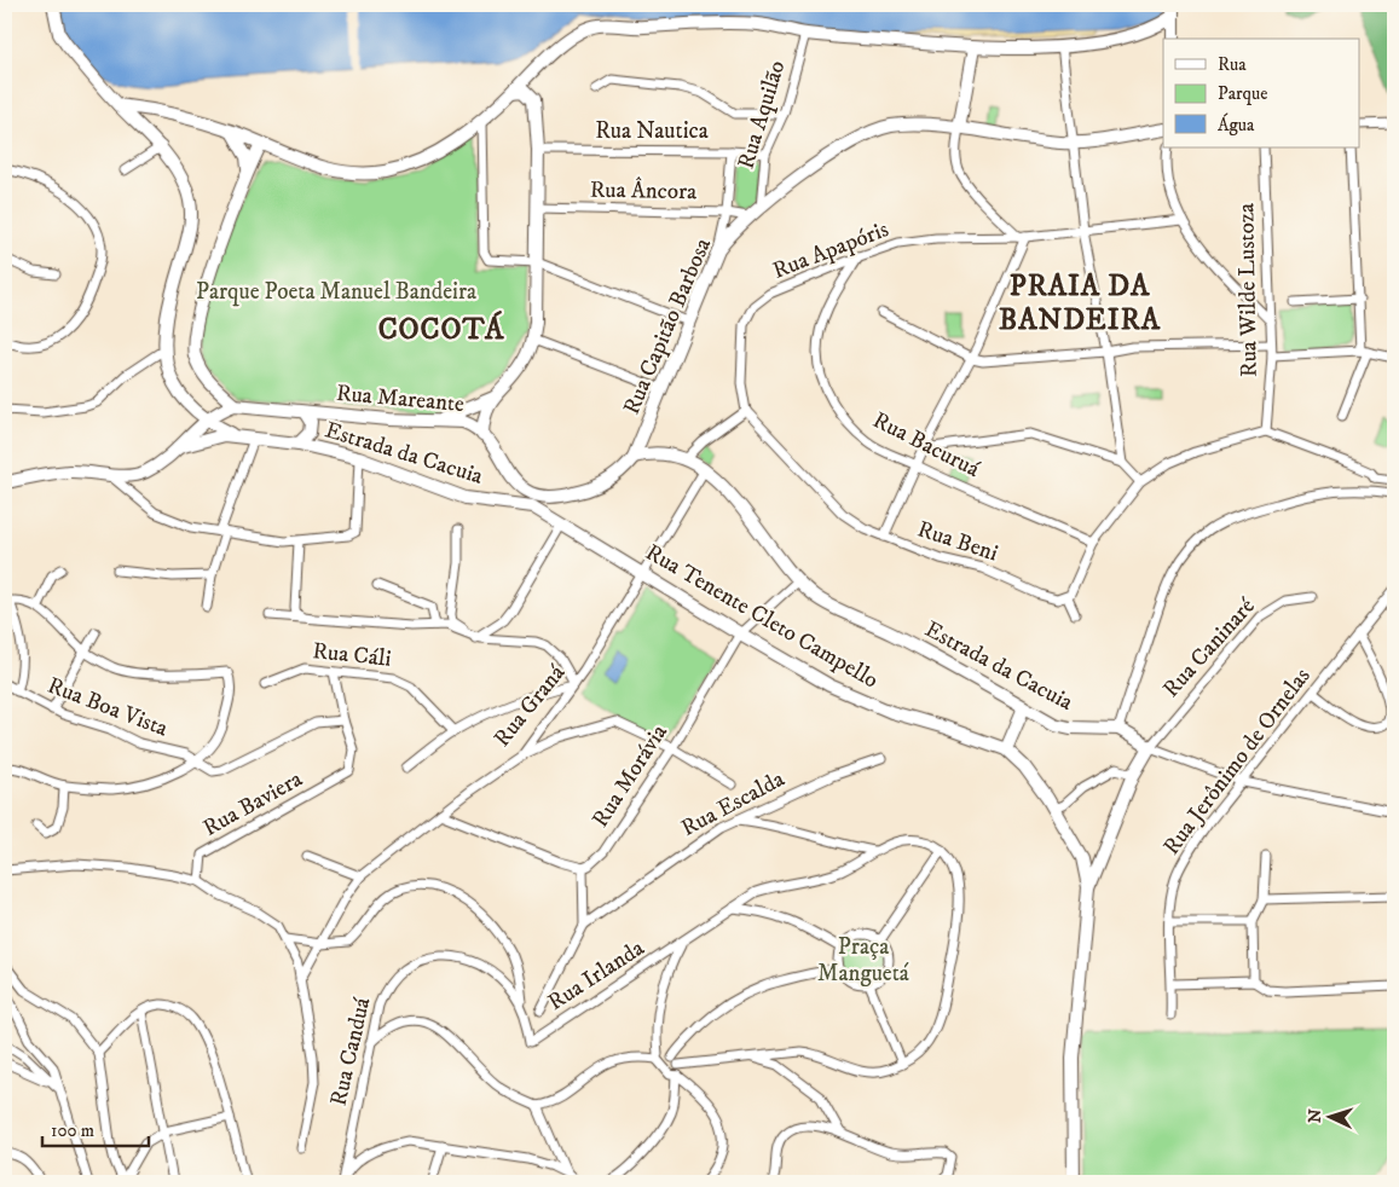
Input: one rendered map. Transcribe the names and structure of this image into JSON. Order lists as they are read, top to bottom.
{
  "streets": {
    "main road": [
      "Rua Capitão Barbosa",
      "Rua Mareante",
      "Estrada da Cacuia",
      "Rua Tenente Cleto Campello"
    ],
    "street": [
      "Rua Aquilão",
      "Rua Nautica",
      "Rua Âncora",
      "Rua Apapóris",
      "Rua Wilde Lustoza",
      "Rua Bacuruá",
      "Rua Beni",
      "Rua Caninaré",
      "Rua Cáli",
      "Rua Graná",
      "Rua Boa Vista",
      "Rua Jerônimo de Ornelas",
      "Rua Morávia",
      "Rua Baviera",
      "Rua Escalda",
      "Rua Irlanda",
      "Rua Canduá"
    ]
  },
  "crossings": [
    ["Rua Aquilão", "Rua Nautica"],
    ["Rua Aquilão", "Rua Capitão Barbosa"],
    ["Rua Âncora", "Rua Capitão Barbosa"],
    ["Rua Apapóris", "Rua Bacuruá"],
    ["Rua Apapóris", "Rua Beni"],
    ["Rua Capitão Barbosa", "Rua Mareante"],
    ["Rua Capitão Barbosa", "Estrada da Cacuia"],
    ["Rua Mareante", "Estrada da Cacuia"],
    ["Estrada da Cacuia", "Rua Tenente Cleto Campello"],
    ["Estrada da Cacuia", "Rua Caninaré"],
    ["Estrada da Cacuia", "Rua Graná"],
    ["Estrada da Cacuia", "Rua Morávia"],
    ["Rua Tenente Cleto Campello", "Rua Graná"],
    ["Rua Tenente Cleto Campello", "Rua Morávia"],
    ["Rua Cáli", "Rua Baviera"],
    ["Rua Irlanda", "Rua Canduá"]
  ],
  "districts": ["PRAIA DA BANDEIRA", "COCOTÁ"],
  "parks": ["Parque Poeta Manuel Bandeira", "Praça Manguetá"],
  "legend": ["Rua", "Parque", "Água"],
  "scale_bar": "100 m",
  "north": "left"
}
